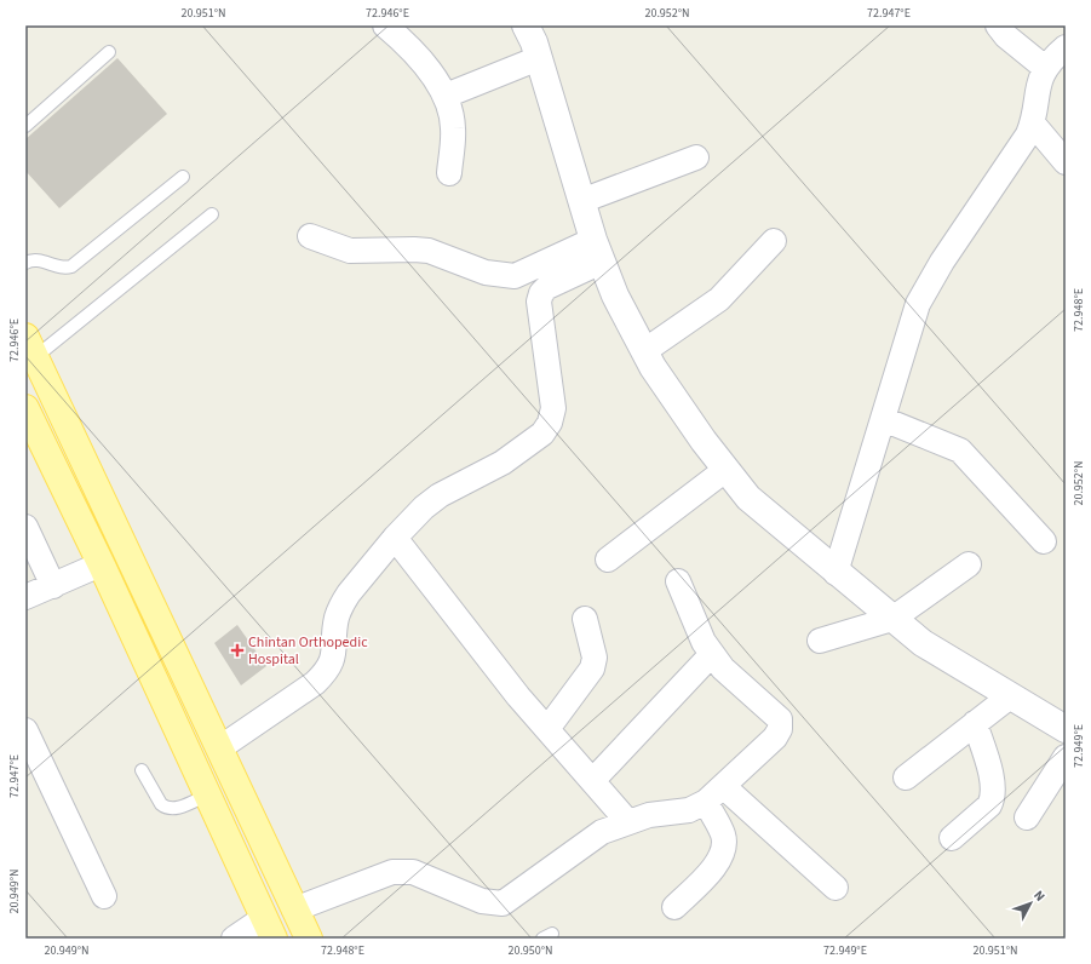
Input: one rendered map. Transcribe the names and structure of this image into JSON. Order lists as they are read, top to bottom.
{
  "places": {
    "health": ["Chintan Orthopedic Hospital"]
  },
  "north": "top right",
  "coordinates": [
    "20.951°N",
    "72.946°E",
    "20.952°N",
    "72.947°E",
    "72.948°E",
    "72.949°E",
    "20.949°N",
    "20.950°N"
  ]
}
